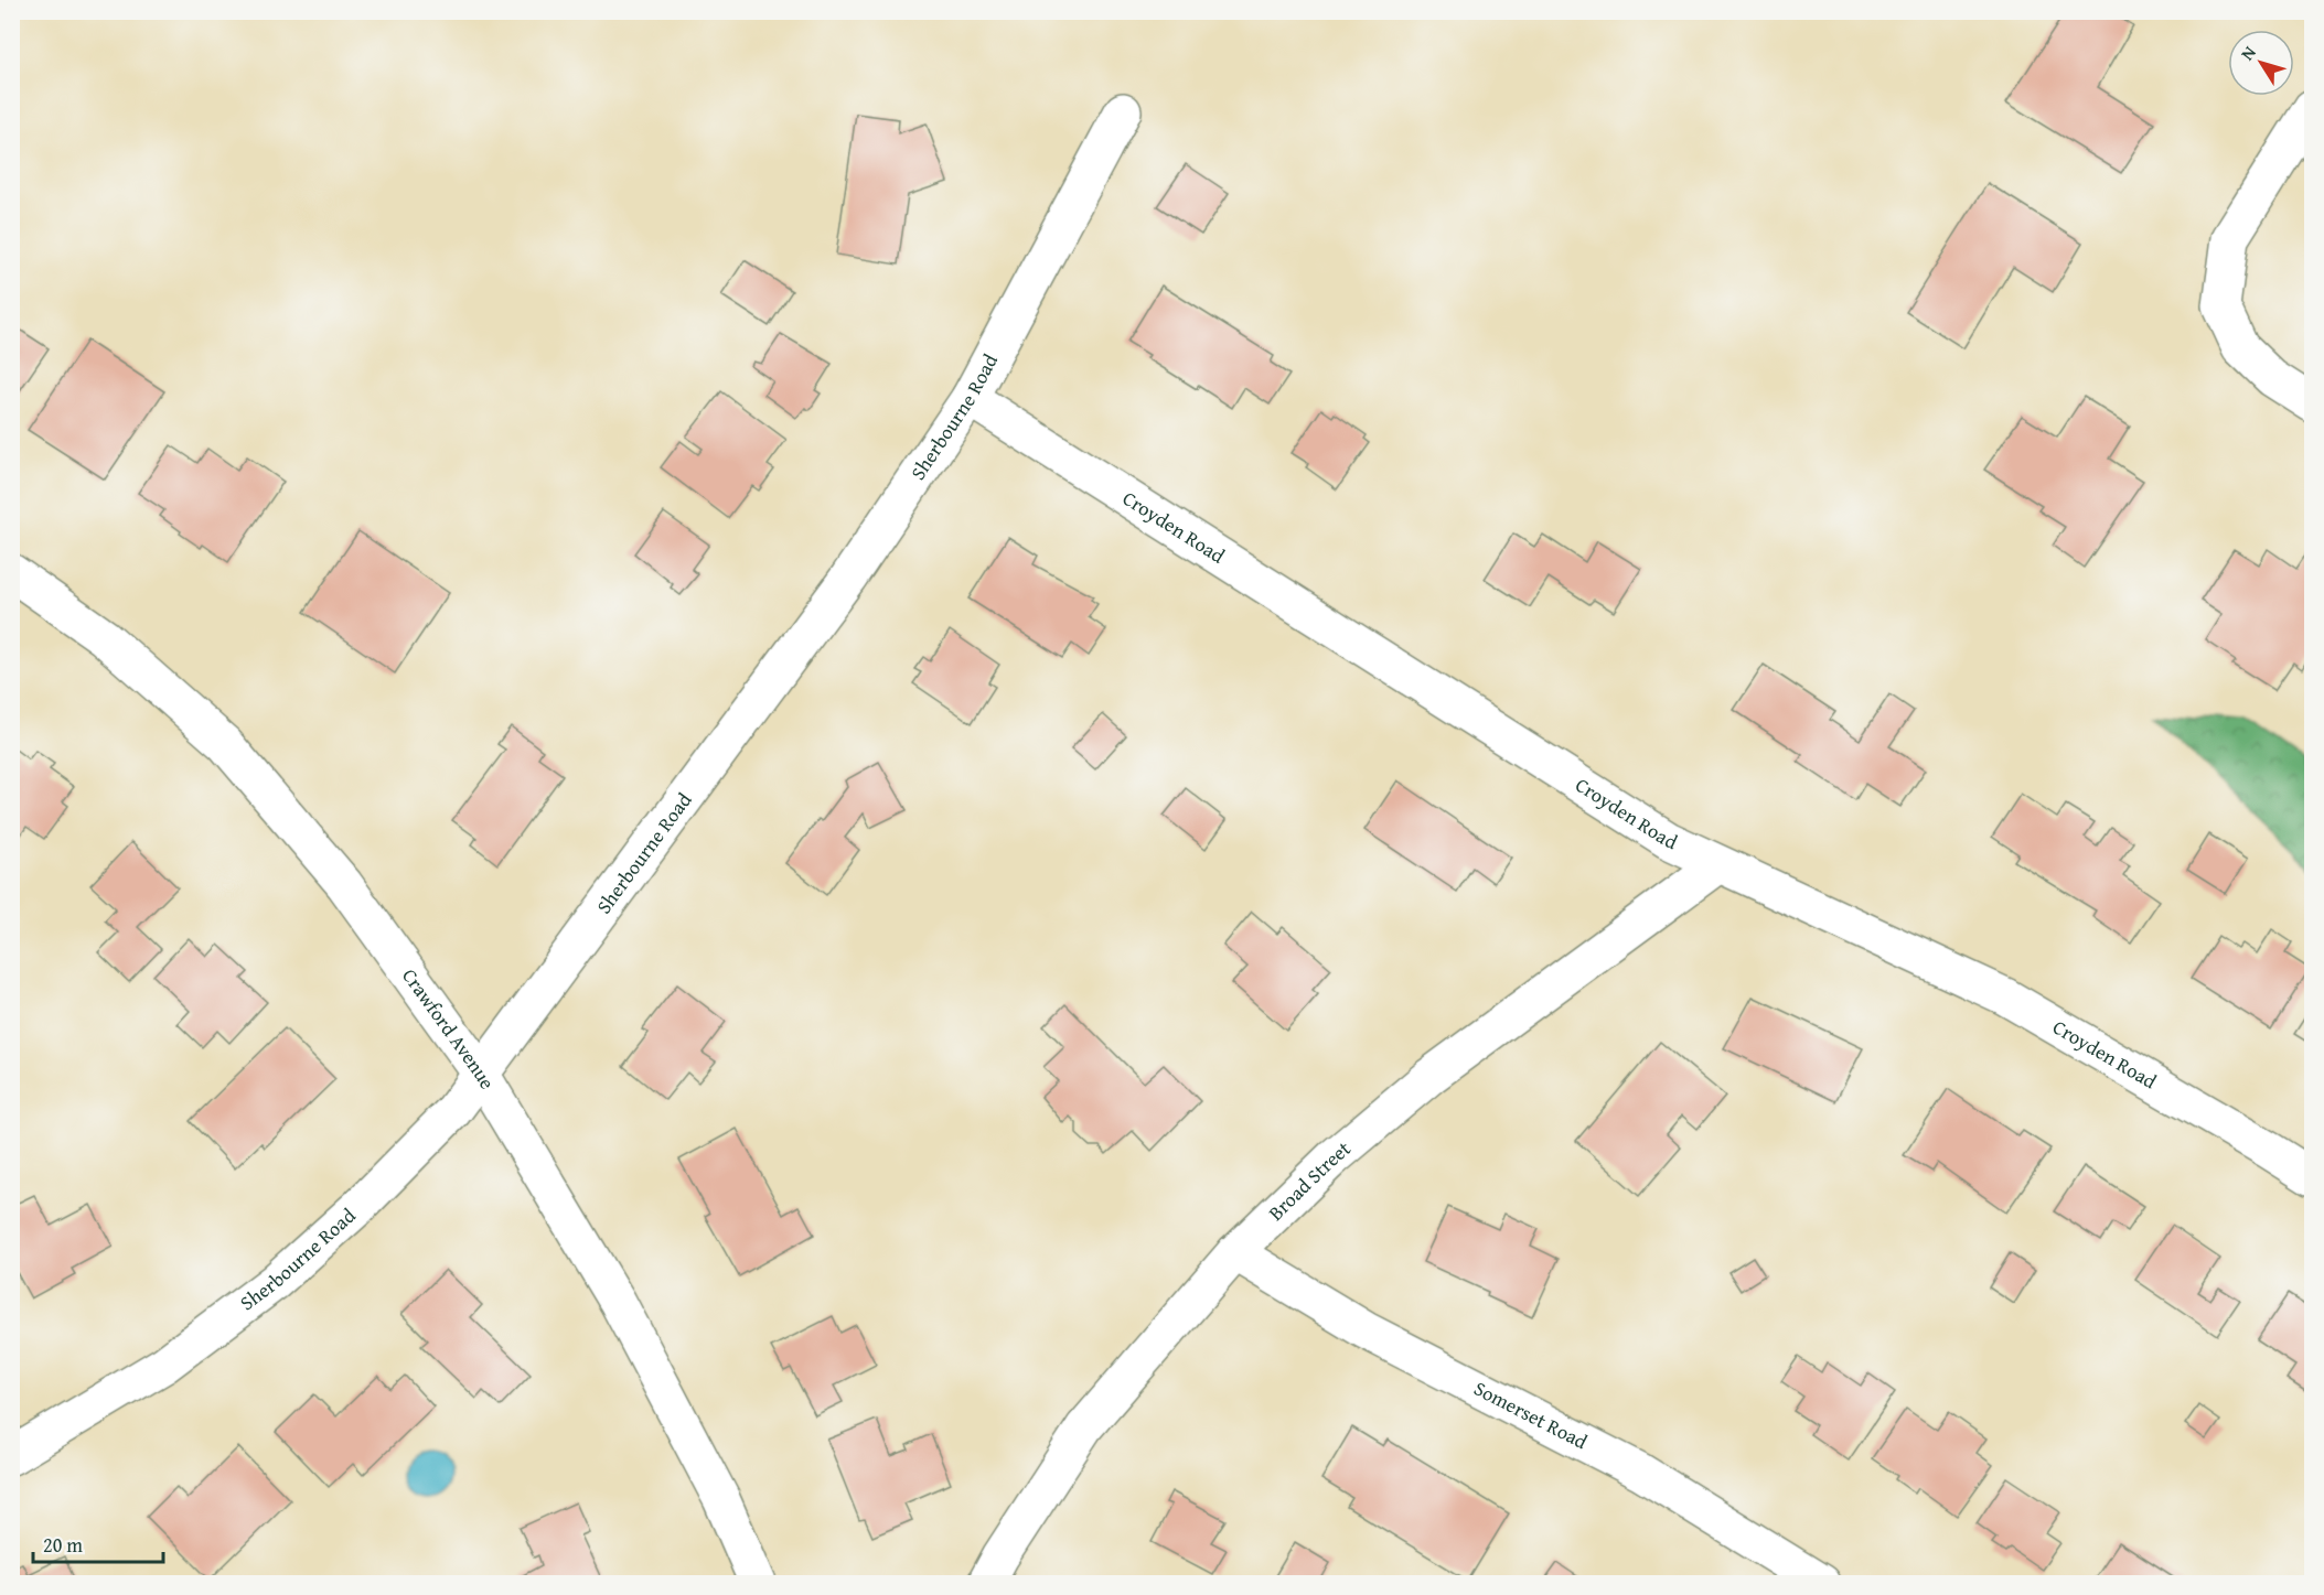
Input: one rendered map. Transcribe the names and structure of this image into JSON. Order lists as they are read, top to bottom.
{
  "streets": {
    "street": [
      "Sherbourne Road",
      "Croyden Road",
      "Crawford Avenue",
      "Broad Street",
      "Somerset Road"
    ]
  },
  "crossings": [
    ["Sherbourne Road", "Croyden Road"],
    ["Sherbourne Road", "Crawford Avenue"],
    ["Croyden Road", "Broad Street"],
    ["Broad Street", "Somerset Road"]
  ],
  "scale_bar": "20 m",
  "north": "top left"
}
